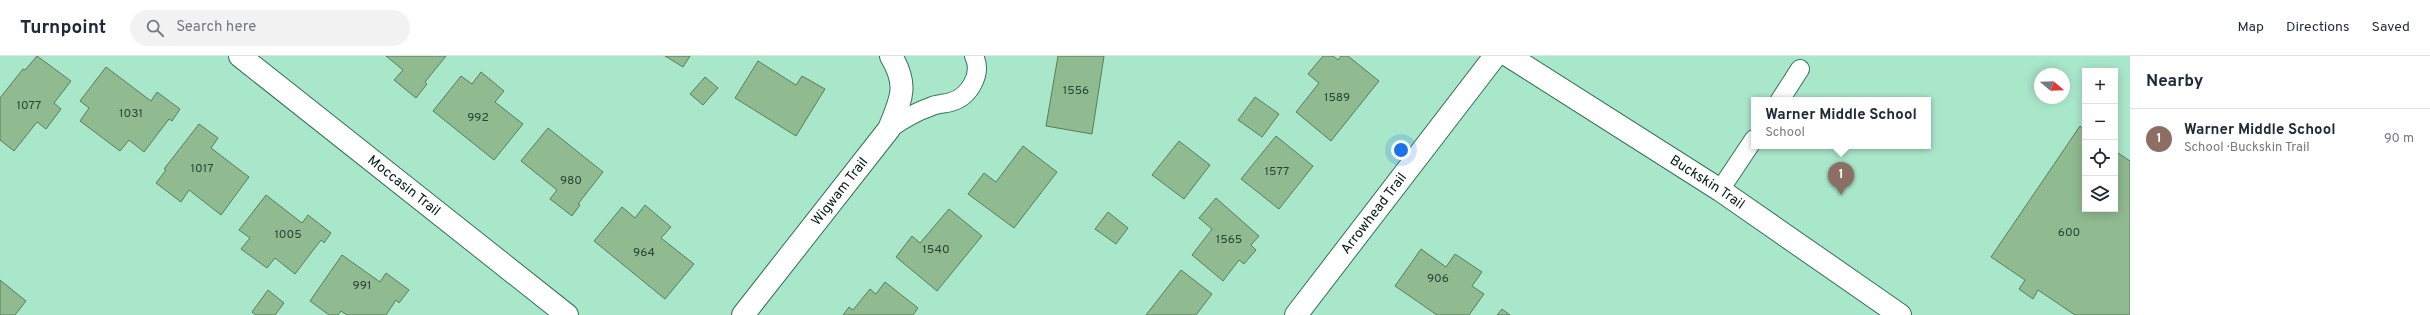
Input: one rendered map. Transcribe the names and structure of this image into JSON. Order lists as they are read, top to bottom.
{
  "streets": {
    "street": [
      "Buckskin Trail",
      "Moccasin Trail",
      "Wigwam Trail",
      "Arrowhead Trail"
    ]
  },
  "house_numbers": [
    "1556",
    "1589",
    "1077",
    "1031",
    "992",
    "1017",
    "1577",
    "980",
    "600",
    "1005",
    "1565",
    "1540",
    "964",
    "906",
    "991"
  ],
  "north": "right",
  "page": {
    "header": "Turnpoint",
    "search": "Search here",
    "nav": ["Map", "Directions", "Saved"],
    "heading": "Nearby",
    "map_buttons": ["+", "−"],
    "popup": ["Warner Middle School", "School"],
    "list": [
      {
        "mark": "1",
        "name": "Warner Middle School",
        "note": "School · Buckskin Trail",
        "value": "90 m"
      }
    ],
    "pins": "1"
  }
}
